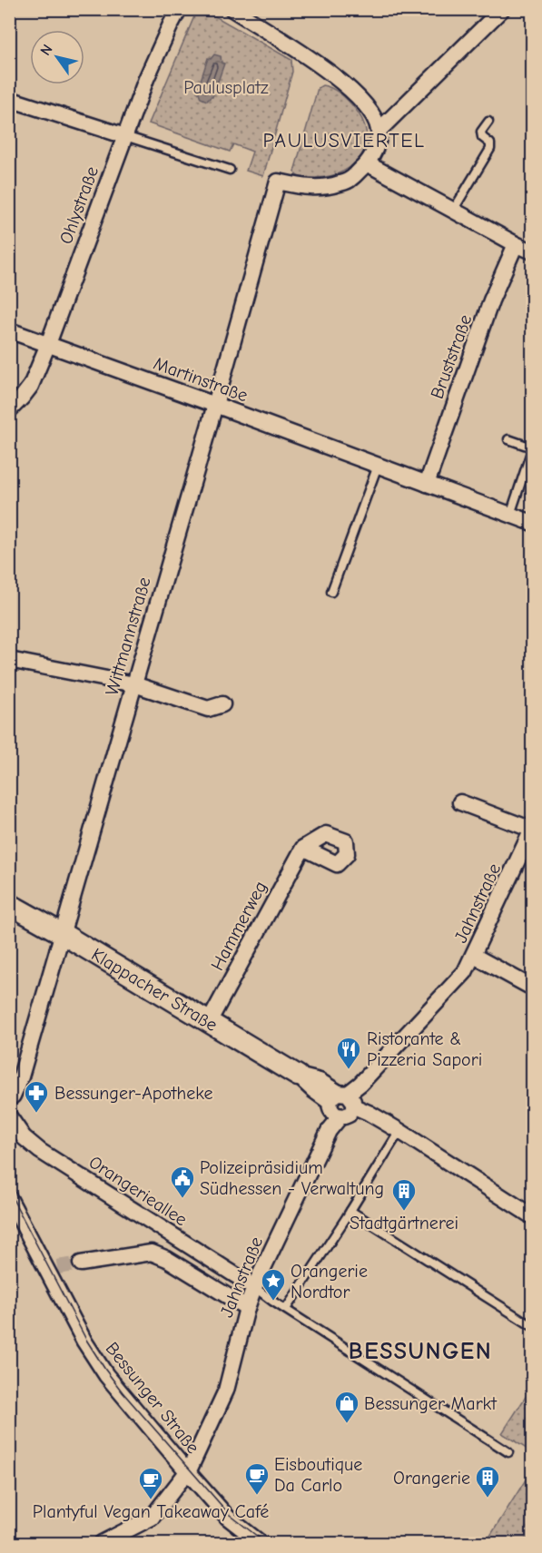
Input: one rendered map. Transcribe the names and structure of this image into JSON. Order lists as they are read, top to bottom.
{
  "streets": {
    "street": [
      "Ohlystraße",
      "Bruststraße",
      "Martinstraße",
      "Wittmannstraße",
      "Jahnstraße",
      "Hammerweg",
      "Klappacher Straße",
      "Orangerieallee",
      "Bessunger Straße"
    ]
  },
  "crossings": [
    ["Ohlystraße", "Martinstraße"],
    ["Bruststraße", "Martinstraße"],
    ["Martinstraße", "Wittmannstraße"],
    ["Wittmannstraße", "Klappacher Straße"],
    ["Jahnstraße", "Klappacher Straße"],
    ["Jahnstraße", "Orangerieallee"],
    ["Jahnstraße", "Bessunger Straße"],
    ["Hammerweg", "Klappacher Straße"]
  ],
  "districts": ["PAULUSVIERTEL", "BESSUNGEN"],
  "parks": ["Paulusplatz"],
  "places": {
    "restaurant": ["Ristorante & Pizzeria Sapori"],
    "pharmacy": ["Bessunger-Apotheke"],
    "public building": ["Polizeipräsidium Südhessen - Verwaltung"],
    "building": ["Stadtgärtnerei", "Orangerie"],
    "place": ["Orangerie Nordtor"],
    "shop": ["Bessunger Markt"],
    "cafe": ["Eisboutique Da Carlo", "Plantyful Vegan Takeaway Café"]
  },
  "north": "top left"
}
